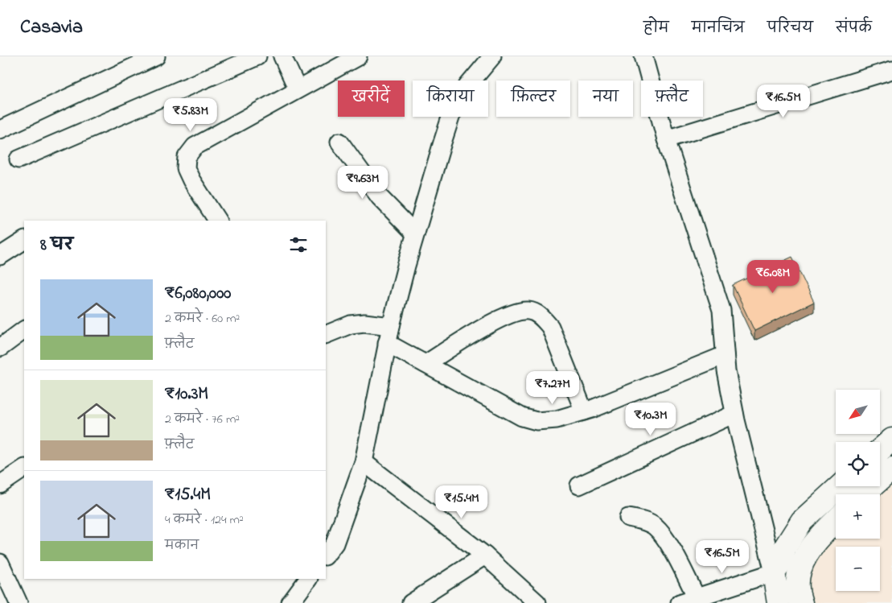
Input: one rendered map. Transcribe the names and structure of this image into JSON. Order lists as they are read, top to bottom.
{
  "north": "bottom left",
  "page": {
    "header": "Casavia",
    "nav": [
      "होम",
      "मानचित्र",
      "परिचय",
      "संपर्क"
    ],
    "chip": [
      "खरीदें",
      "किराया",
      "फ़िल्टर",
      "नया",
      "फ़्लैट"
    ],
    "price": [
      "₹16.5M",
      "₹5.83M",
      "₹9.63M",
      "₹6.08M",
      "₹7.27M",
      "₹10.3M",
      "₹15.4M",
      "₹16.5M"
    ],
    "heading": "8 घर",
    "list": [
      {
        "name": "₹6,080,000",
        "note": "2 कमरे · 60 m² · फ़्लैट"
      },
      {
        "name": "₹10.3M",
        "note": "2 कमरे · 76 m² · फ़्लैट"
      },
      {
        "name": "₹15.4M",
        "note": "4 कमरे · 124 m² · मकान"
      }
    ],
    "map_buttons": ["+", "−"]
  }
}
